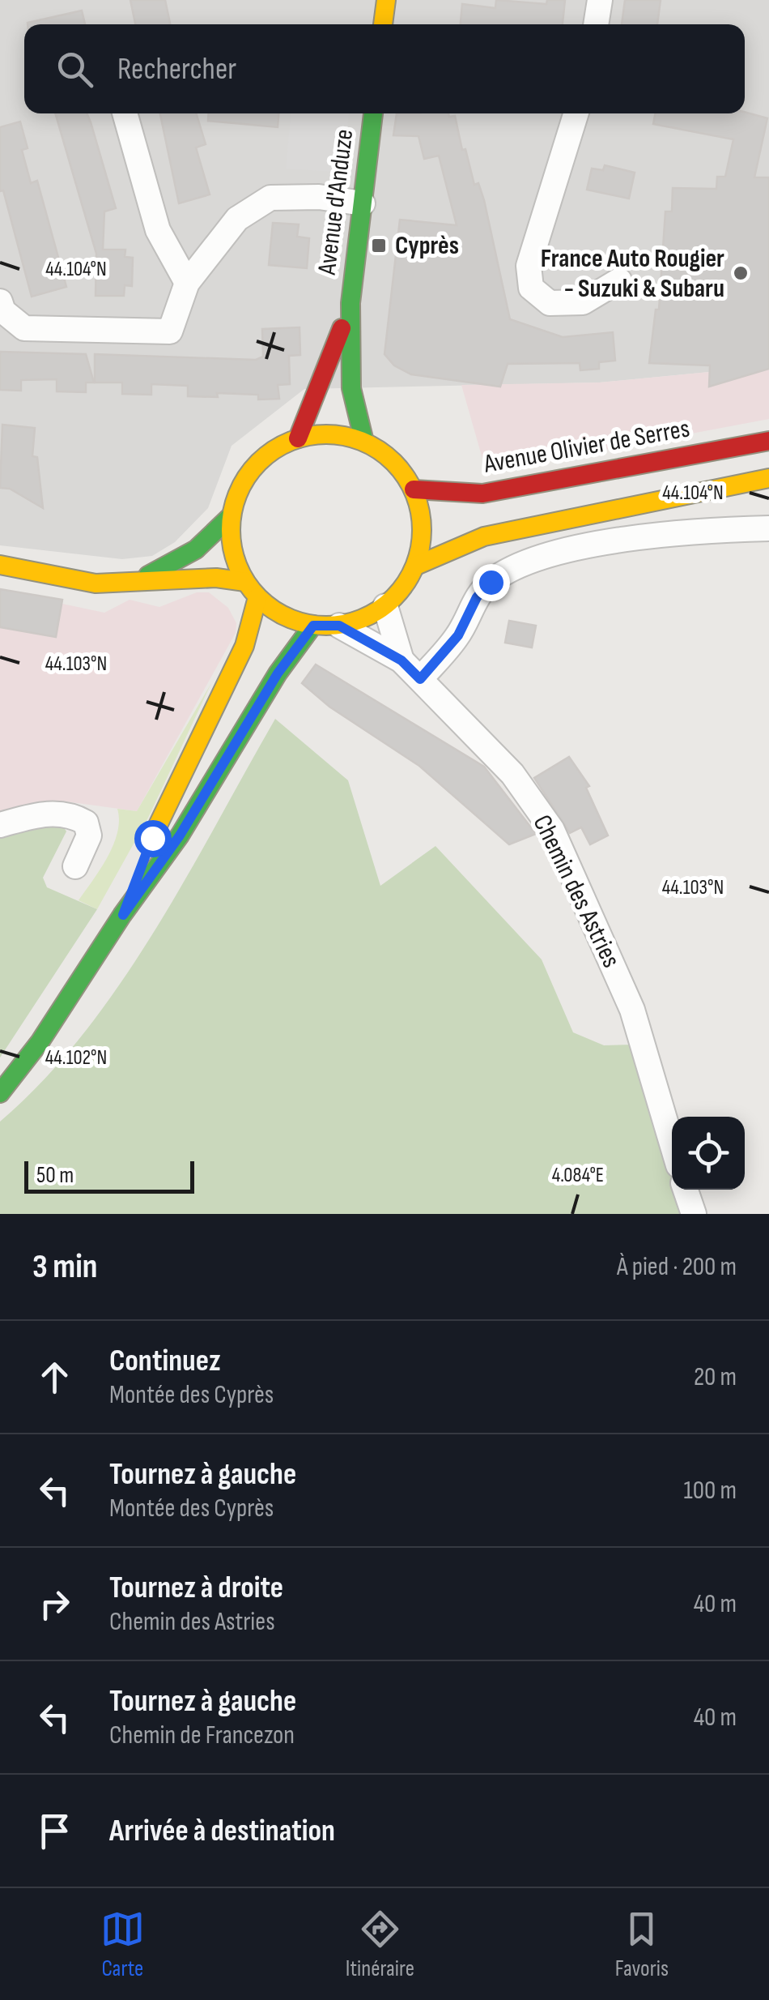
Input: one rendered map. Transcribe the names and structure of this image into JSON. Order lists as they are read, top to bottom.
{
  "streets": {
    "main road": ["Avenue d'Anduze", "Avenue Olivier de Serres"],
    "street": ["Chemin des Astries"]
  },
  "crossings": [
    ["Avenue d'Anduze", "Avenue Olivier de Serres"],
    ["Avenue d'Anduze", "Chemin des Astries"],
    ["Avenue Olivier de Serres", "Chemin des Astries"]
  ],
  "places": {
    "transit": ["Cyprès"],
    "other": ["France Auto Rougier - Suzuki & Subaru"]
  },
  "scale_bar": "50 m",
  "page": {
    "search": "Rechercher",
    "scale": "50 m",
    "heading": ["3 min", "À pied · 200 m"],
    "list": [
      ["Continuez", "Montée des Cyprès", "20 m"],
      ["Tournez à gauche", "Montée des Cyprès", "100 m"],
      ["Tournez à droite", "Chemin des Astries", "40 m"],
      ["Tournez à gauche", "Chemin de Francezon", "40 m"],
      "Arrivée à destination"
    ],
    "nav": ["Carte", "Itinéraire", "Favoris"]
  },
  "coordinates": [
    "44.104°N",
    "44.103°N",
    "44.102°N",
    "4.084°E"
  ]
}
